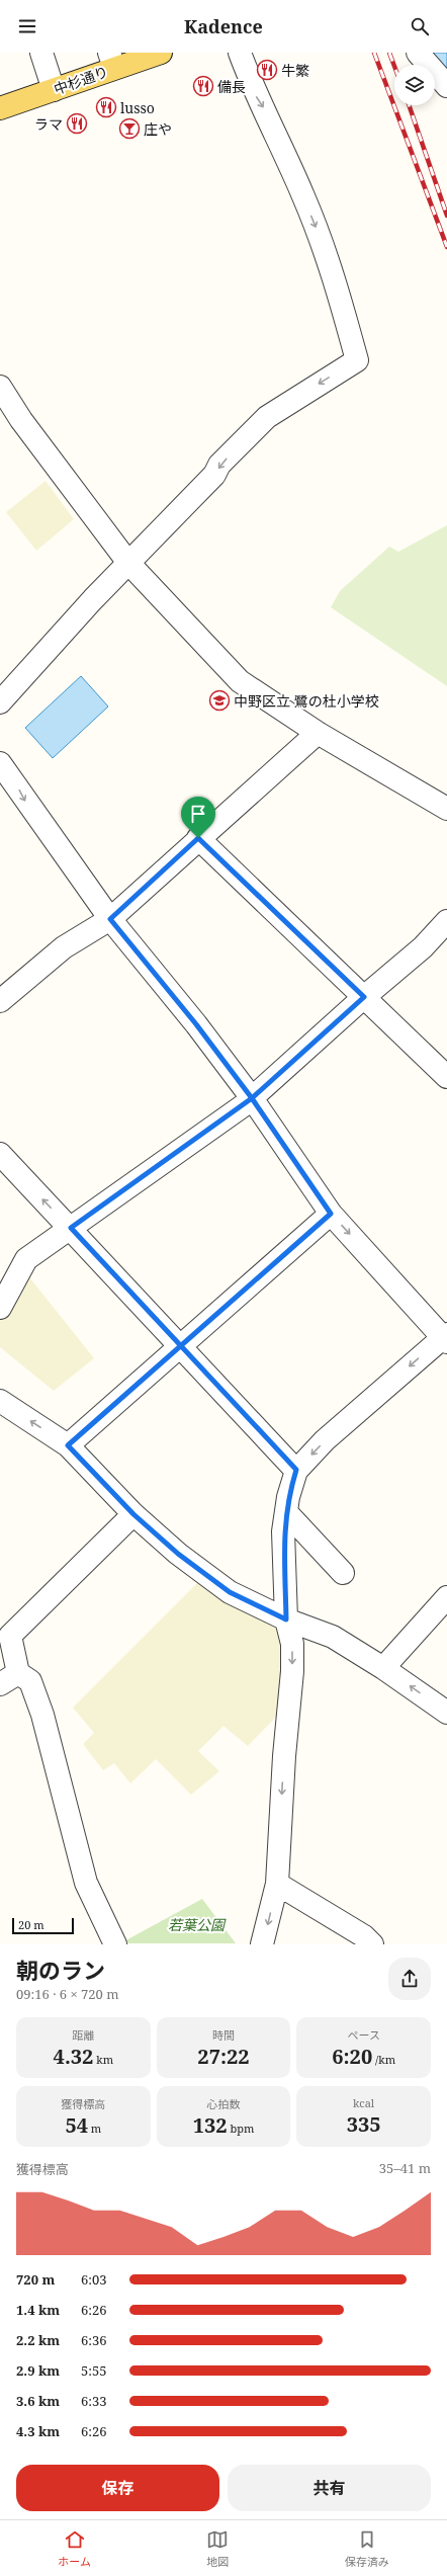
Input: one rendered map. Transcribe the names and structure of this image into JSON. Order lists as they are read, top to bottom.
{
  "streets": {
    "main road": ["中杉通り"]
  },
  "parks": ["若葉公園"],
  "places": {
    "restaurant": [
      "牛繁",
      "備長",
      "lusso",
      "ラマ"
    ],
    "bar": ["庄や"],
    "school or university": ["中野区立 鷺の杜小学校"]
  },
  "scale_bar": "20 m",
  "page": {
    "header": "Kadence",
    "scale": "20 m",
    "heading": ["朝のラン", "09:16 · 6 × 720 m"],
    "stats": [
      ["距離", "4.32 km"],
      ["時間", "27:22"],
      ["ペース", "6:20 /km"],
      ["獲得標高", "54 m"],
      ["心拍数", "132 bpm"],
      ["kcal", "335"]
    ],
    "chart": ["獲得標高", "35–41 m"],
    "list": [
      {
        "name": "720 m",
        "note": "6:03"
      },
      {
        "name": "1.4 km",
        "note": "6:26"
      },
      {
        "name": "2.2 km",
        "note": "6:36"
      },
      {
        "name": "2.9 km",
        "note": "5:55"
      },
      {
        "name": "3.6 km",
        "note": "6:33"
      },
      {
        "name": "4.3 km",
        "note": "6:26"
      }
    ],
    "buttons": ["保存", "共有"],
    "tabs": ["ホーム", "地図", "保存済み"]
  }
}
